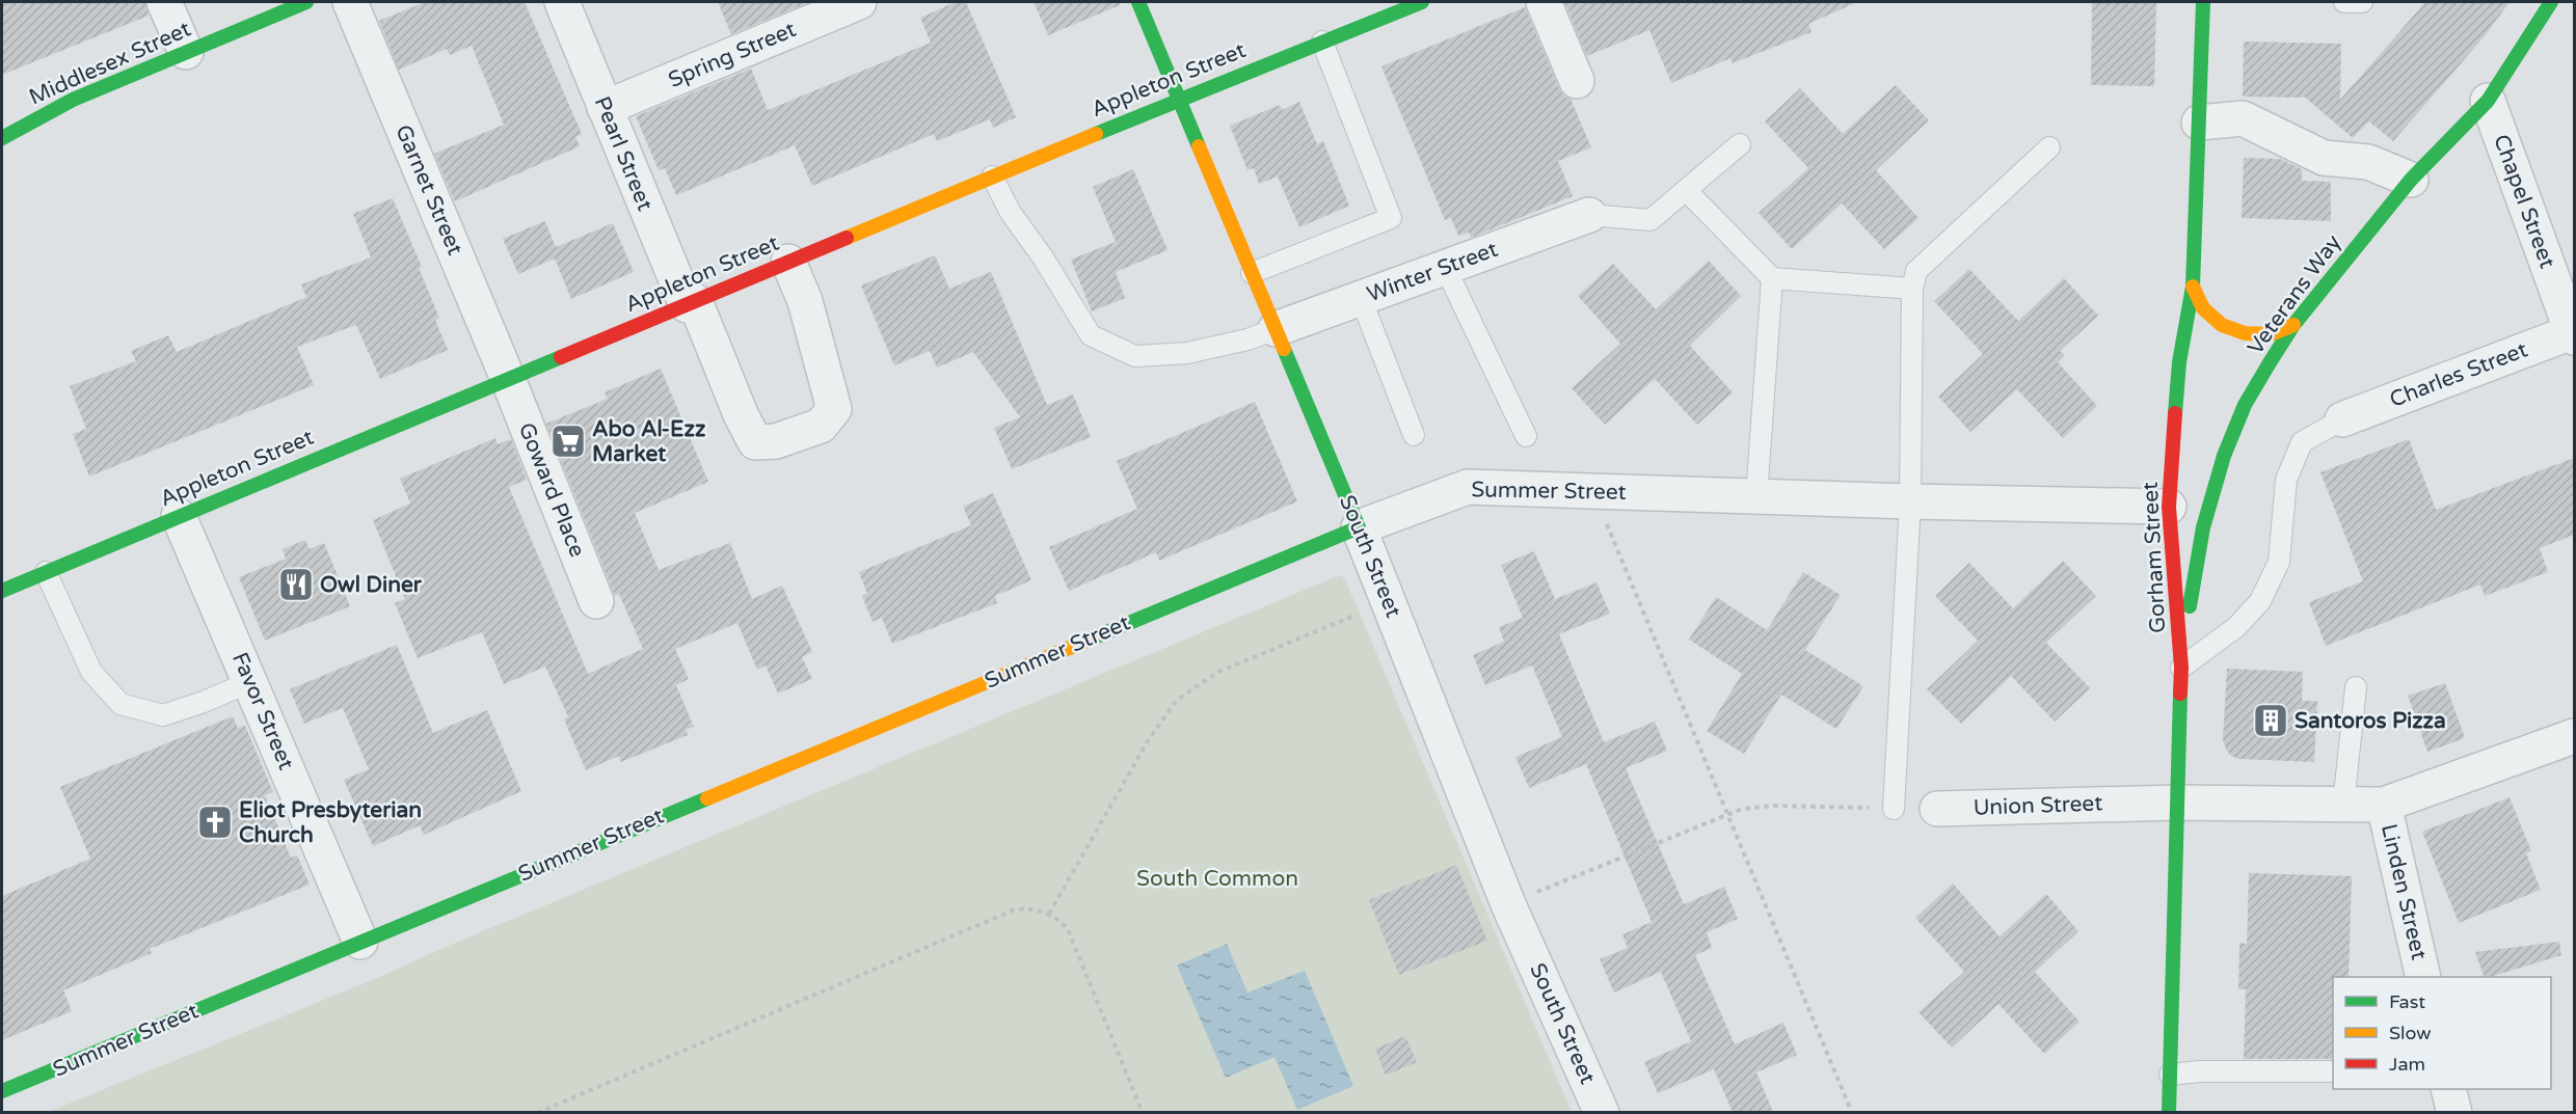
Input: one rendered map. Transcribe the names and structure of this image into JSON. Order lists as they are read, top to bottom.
{
  "streets": {
    "main road": [
      "Middlesex Street",
      "Appleton Street",
      "Veterans Way",
      "Summer Street",
      "South Street",
      "Gorham Street"
    ],
    "street": [
      "Spring Street",
      "Pearl Street",
      "Garnet Street",
      "Chapel Street",
      "Winter Street",
      "Charles Street",
      "Goward Place",
      "Favor Street",
      "Union Street",
      "Linden Street"
    ]
  },
  "crossings": [
    ["Spring Street", "Pearl Street"],
    ["Appleton Street", "Pearl Street"],
    ["Appleton Street", "Garnet Street"],
    ["Appleton Street", "Goward Place"],
    ["Appleton Street", "South Street"],
    ["Appleton Street", "Favor Street"],
    ["Garnet Street", "Goward Place"],
    ["Chapel Street", "Veterans Way"],
    ["Chapel Street", "Charles Street"],
    ["Winter Street", "South Street"],
    ["Veterans Way", "Gorham Street"],
    ["Summer Street", "South Street"],
    ["Summer Street", "Gorham Street"],
    ["Summer Street", "Favor Street"],
    ["Gorham Street", "Union Street"],
    ["Union Street", "Linden Street"]
  ],
  "parks": ["South Common"],
  "places": {
    "supermarket": ["Abo Al-Ezz Market"],
    "restaurant": ["Owl Diner"],
    "building": ["Santoros Pizza"],
    "church": ["Eliot Presbyterian Church"]
  },
  "legend": ["Fast", "Slow", "Jam"]
}
